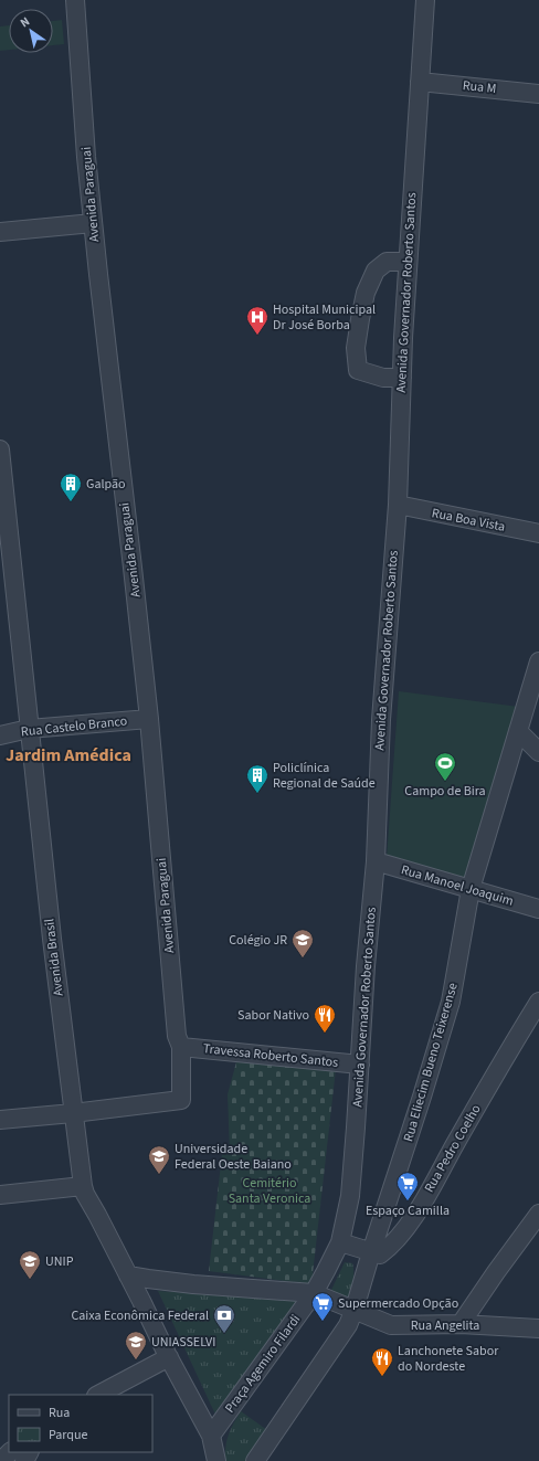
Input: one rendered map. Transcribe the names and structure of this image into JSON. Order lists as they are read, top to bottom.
{
  "streets": {
    "street": [
      "Rua M",
      "Avenida Paraguai",
      "Avenida Governador Roberto Santos",
      "Rua Boa Vista",
      "Rua Castelo Branco",
      "Rua Manoel Joaquim",
      "Avenida Brasil",
      "Travessa Roberto Santos",
      "Rua Eliecim Bueno Teixerense",
      "Rua Pedro Coelho",
      "Rua Angelita",
      "Praça Agemiro Filardi"
    ]
  },
  "crossings": [
    ["Rua M", "Avenida Governador Roberto Santos"],
    ["Avenida Paraguai", "Rua Castelo Branco"],
    ["Avenida Paraguai", "Avenida Brasil"],
    ["Avenida Paraguai", "Travessa Roberto Santos"],
    ["Avenida Governador Roberto Santos", "Rua Boa Vista"],
    ["Avenida Governador Roberto Santos", "Rua Manoel Joaquim"],
    ["Avenida Governador Roberto Santos", "Travessa Roberto Santos"],
    ["Avenida Governador Roberto Santos", "Rua Angelita"],
    ["Avenida Governador Roberto Santos", "Praça Agemiro Filardi"],
    ["Rua Castelo Branco", "Avenida Brasil"],
    ["Rua Manoel Joaquim", "Rua Eliecim Bueno Teixerense"],
    ["Avenida Brasil", "Rua Angelita"],
    ["Avenida Brasil", "Praça Agemiro Filardi"],
    ["Rua Eliecim Bueno Teixerense", "Rua Pedro Coelho"],
    ["Rua Eliecim Bueno Teixerense", "Rua Angelita"],
    ["Rua Angelita", "Praça Agemiro Filardi"]
  ],
  "districts": ["Jardim Amédica"],
  "parks": ["Cemitério Santa Veronica"],
  "places": {
    "hospital": ["Hospital Municipal Dr José Borba"],
    "building": ["Galpão", "Policlínica Regional de Saúde"],
    "sports": ["Campo de Bira"],
    "school or university": [
      "Colégio JR",
      "Universidade Federal Oeste Baiano",
      "UNIP",
      "UNIASSELVI"
    ],
    "restaurant": ["Sabor Nativo", "Lanchonete Sabor do Nordeste"],
    "supermarket": ["Espaço Camilla", "Supermercado Opção"],
    "bank": ["Caixa Econômica Federal"]
  },
  "legend": ["Rua", "Parque"],
  "north": "top left"
}
